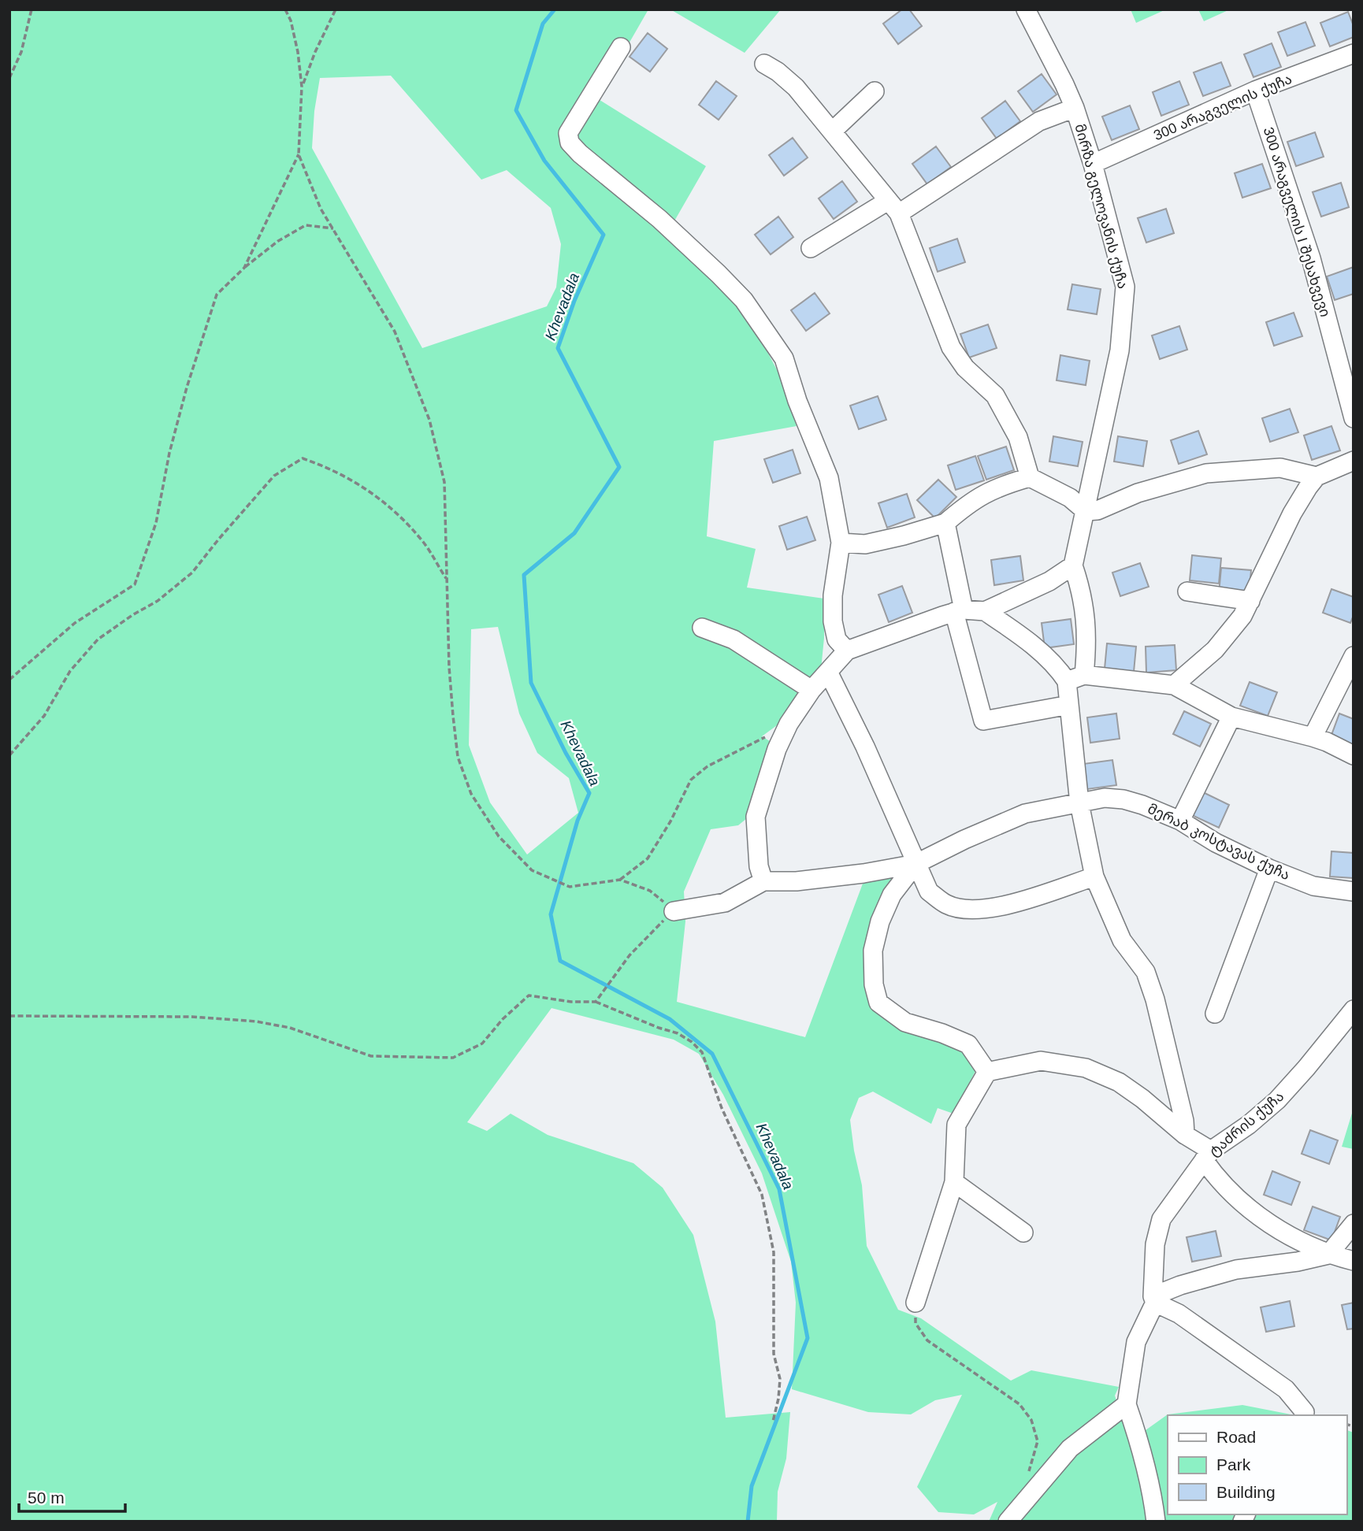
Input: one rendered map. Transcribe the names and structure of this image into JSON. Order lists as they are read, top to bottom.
{
  "streets": {
    "street": [
      "300 არაგველის ქუჩა",
      "მირზა გელოვანის ქუჩა",
      "300 არაგველის I შესახვევი",
      "მერაბ კოსტავას ქუჩა",
      "ტაძრის ქუჩა"
    ]
  },
  "crossings": [
    ["300 არაგველის ქუჩა", "მირზა გელოვანის ქუჩა"],
    ["300 არაგველის ქუჩა", "300 არაგველის I შესახვევი"]
  ],
  "water": ["Khevadala"],
  "legend": ["Road", "Park", "Building"],
  "scale_bar": "50 m"
}
